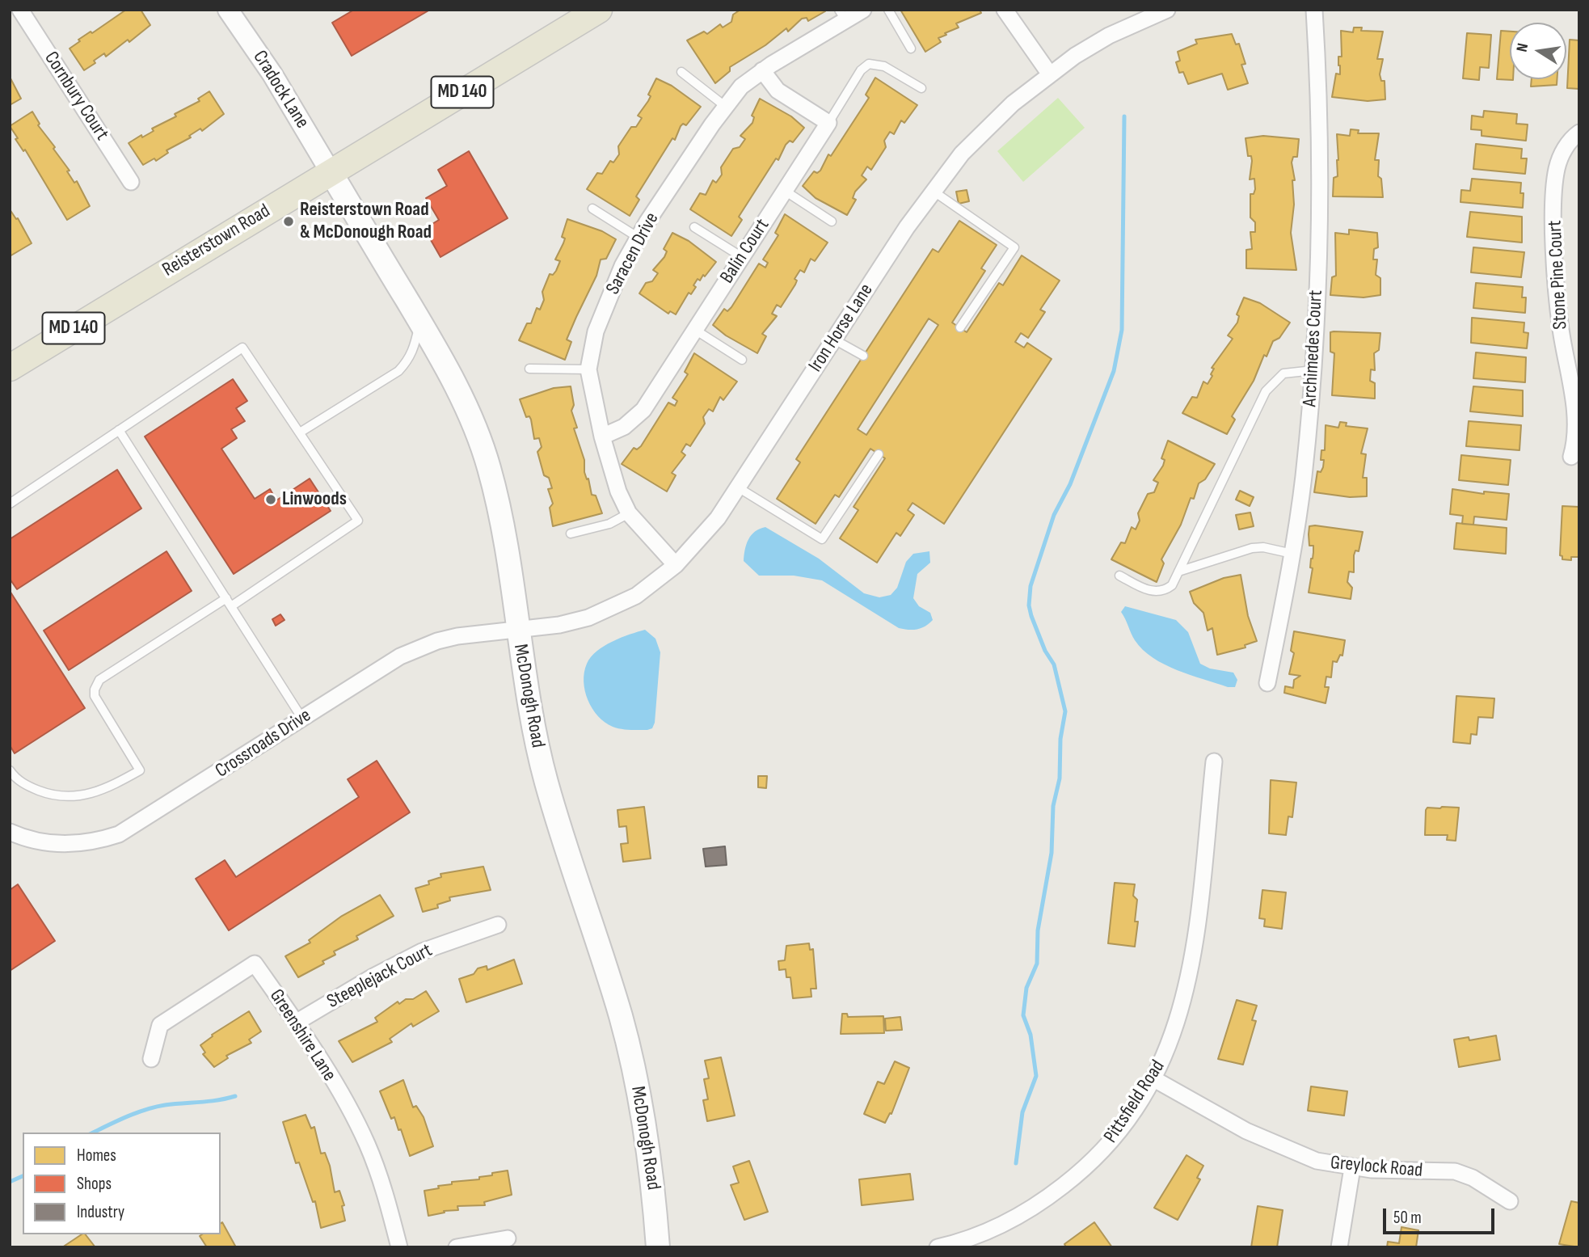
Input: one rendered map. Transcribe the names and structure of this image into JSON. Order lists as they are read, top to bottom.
{
  "streets": {
    "main road": ["MD 140", "Reisterstown Road", "McDonogh Road"],
    "street": [
      "Cradock Lane",
      "Cornbury Court",
      "Balin Court",
      "Saracen Drive",
      "Stone Pine Court",
      "Iron Horse Lane",
      "Archimedes Court",
      "Crossroads Drive",
      "Steeplejack Court",
      "Greenshire Lane",
      "Pittsfield Road",
      "Greylock Road"
    ]
  },
  "crossings": [
    ["Cradock Lane", "Reisterstown Road"],
    ["Cradock Lane", "McDonogh Road"],
    ["Reisterstown Road", "McDonogh Road"],
    ["Balin Court", "Saracen Drive"],
    ["Saracen Drive", "Iron Horse Lane"],
    ["Iron Horse Lane", "McDonogh Road"],
    ["Iron Horse Lane", "Crossroads Drive"],
    ["McDonogh Road", "Crossroads Drive"],
    ["Steeplejack Court", "Greenshire Lane"],
    ["Pittsfield Road", "Greylock Road"]
  ],
  "places": ["Reisterstown Road & McDonough Road", "Linwoods"],
  "legend": ["Homes", "Shops", "Industry"],
  "scale_bar": "50 m",
  "north": "left"
}
